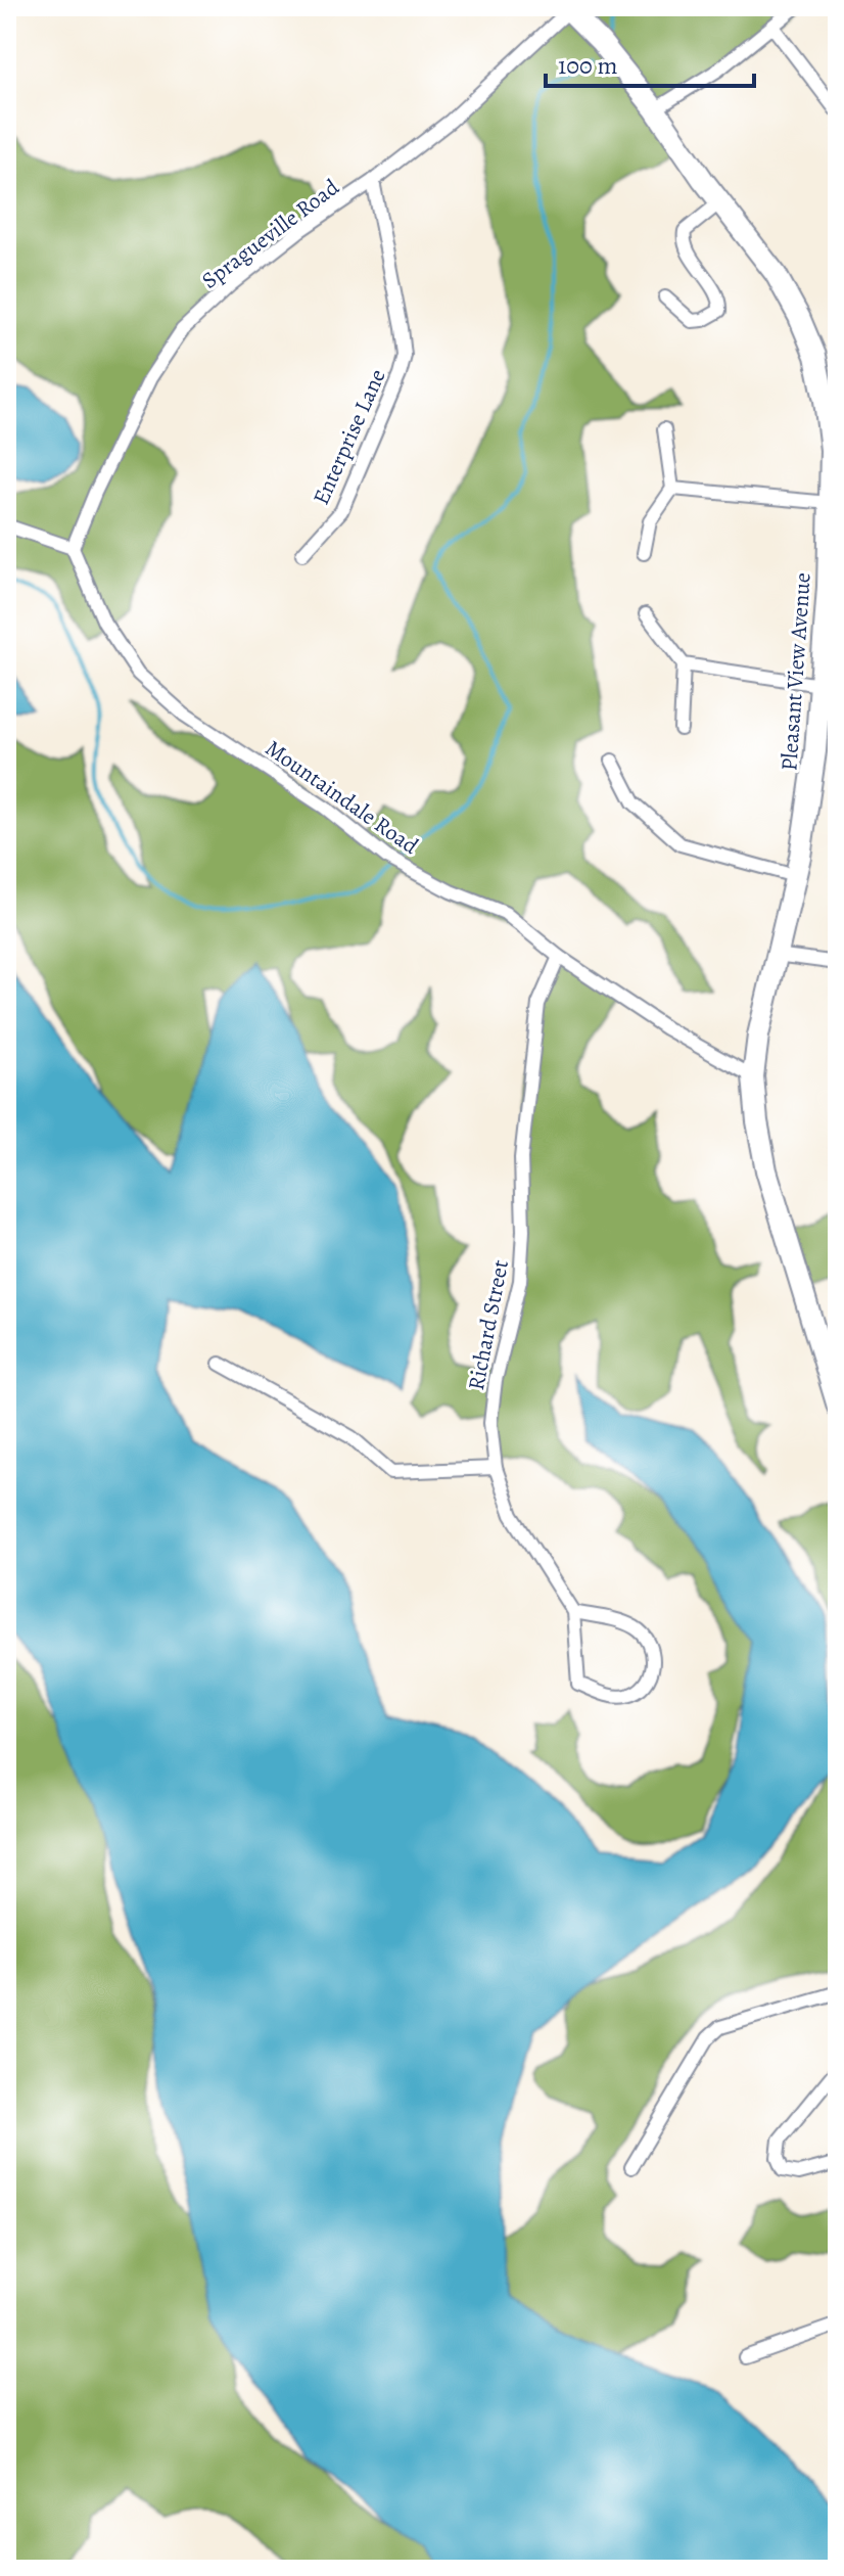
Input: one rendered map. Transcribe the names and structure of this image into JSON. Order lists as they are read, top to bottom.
{
  "streets": {
    "main road": ["Pleasant View Avenue"],
    "street": [
      "Spragueville Road",
      "Enterprise Lane",
      "Mountaindale Road",
      "Richard Street"
    ]
  },
  "crossings": [
    ["Spragueville Road", "Enterprise Lane"],
    ["Spragueville Road", "Pleasant View Avenue"],
    ["Spragueville Road", "Mountaindale Road"],
    ["Pleasant View Avenue", "Mountaindale Road"],
    ["Mountaindale Road", "Richard Street"]
  ],
  "scale_bar": "100 m"
}
